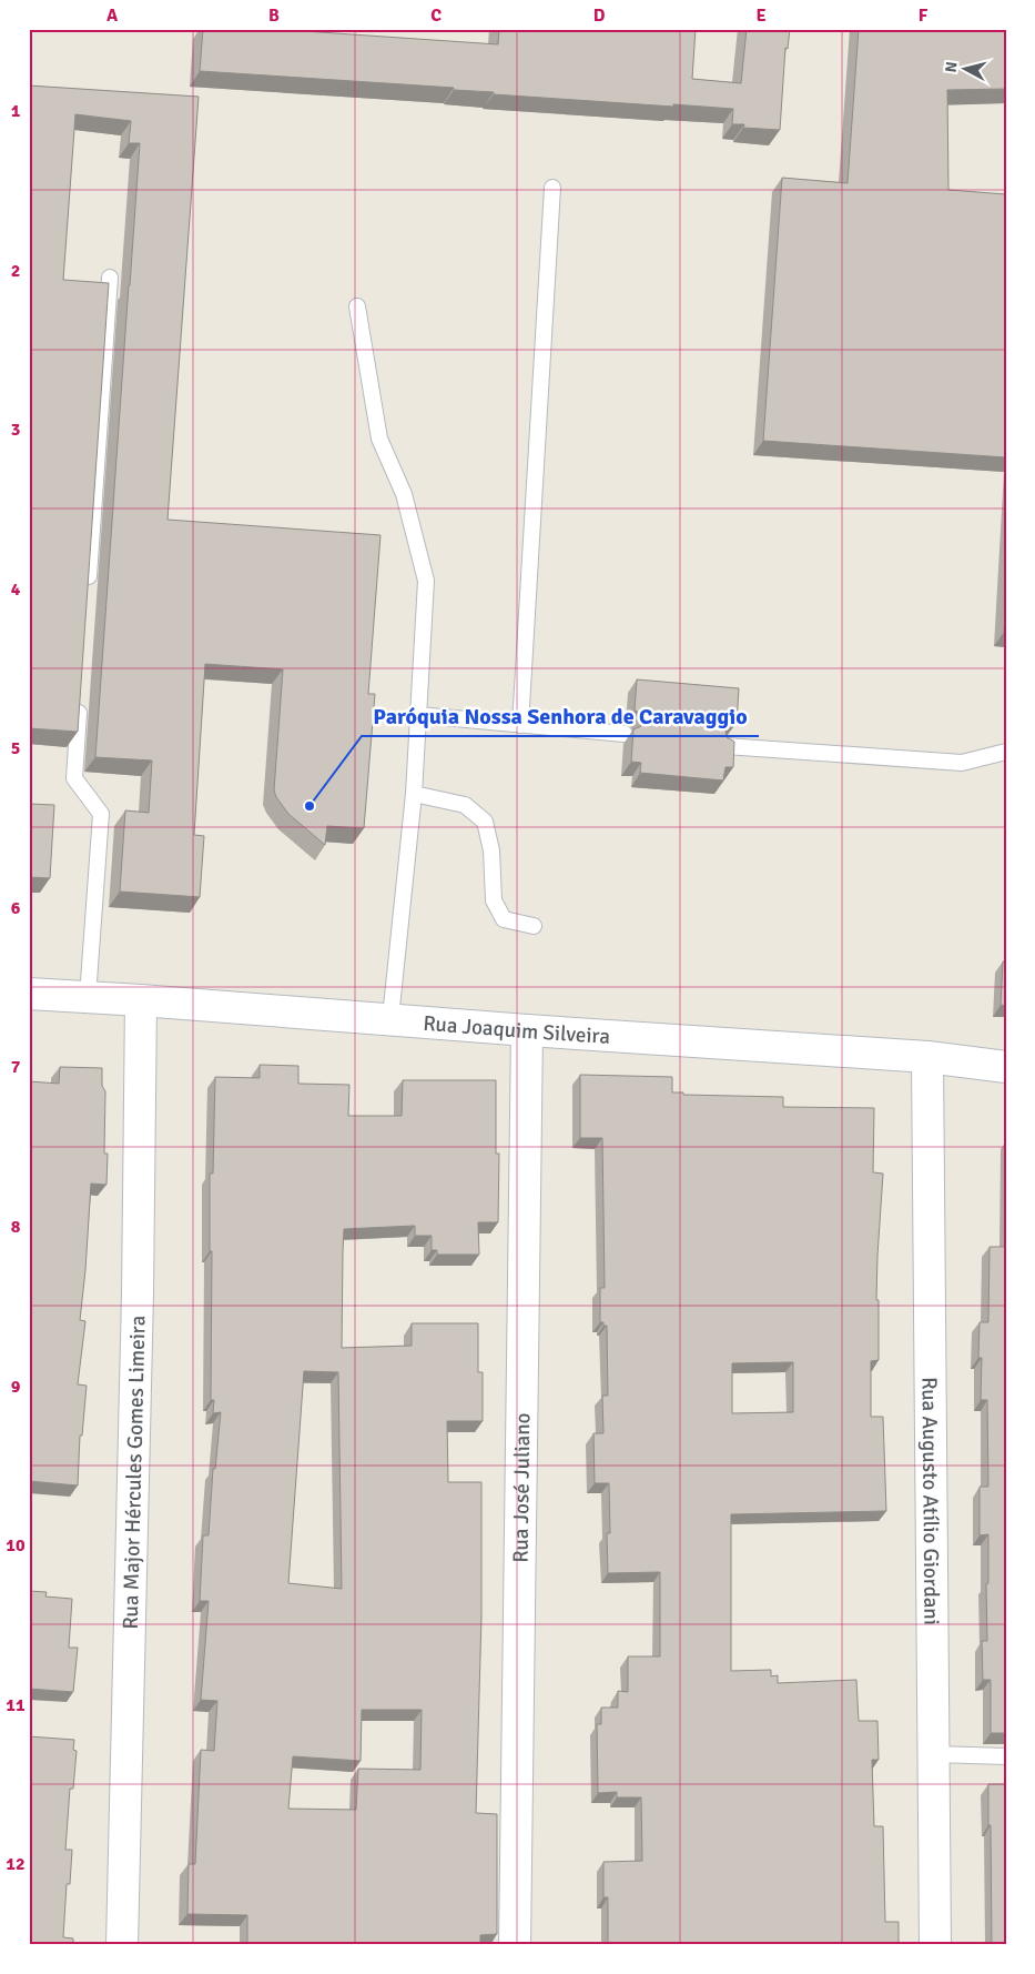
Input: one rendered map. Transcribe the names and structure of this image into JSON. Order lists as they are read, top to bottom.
{
  "streets": {
    "street": [
      "Rua Joaquim Silveira",
      "Rua Major Hércules Gomes Limeira",
      "Rua José Juliano",
      "Rua Augusto Atílio Giordani"
    ]
  },
  "crossings": [
    ["Rua Joaquim Silveira", "Rua Major Hércules Gomes Limeira"],
    ["Rua Joaquim Silveira", "Rua José Juliano"],
    ["Rua Joaquim Silveira", "Rua Augusto Atílio Giordani"]
  ],
  "places": ["Paróquia Nossa Senhora de Caravaggio"],
  "north": "left",
  "grid": {
    "columns": [
      "A",
      "B",
      "C",
      "D",
      "E",
      "F"
    ],
    "rows": [
      "1",
      "2",
      "3",
      "4",
      "5",
      "6",
      "7",
      "8",
      "9",
      "10",
      "11",
      "12"
    ]
  }
}
